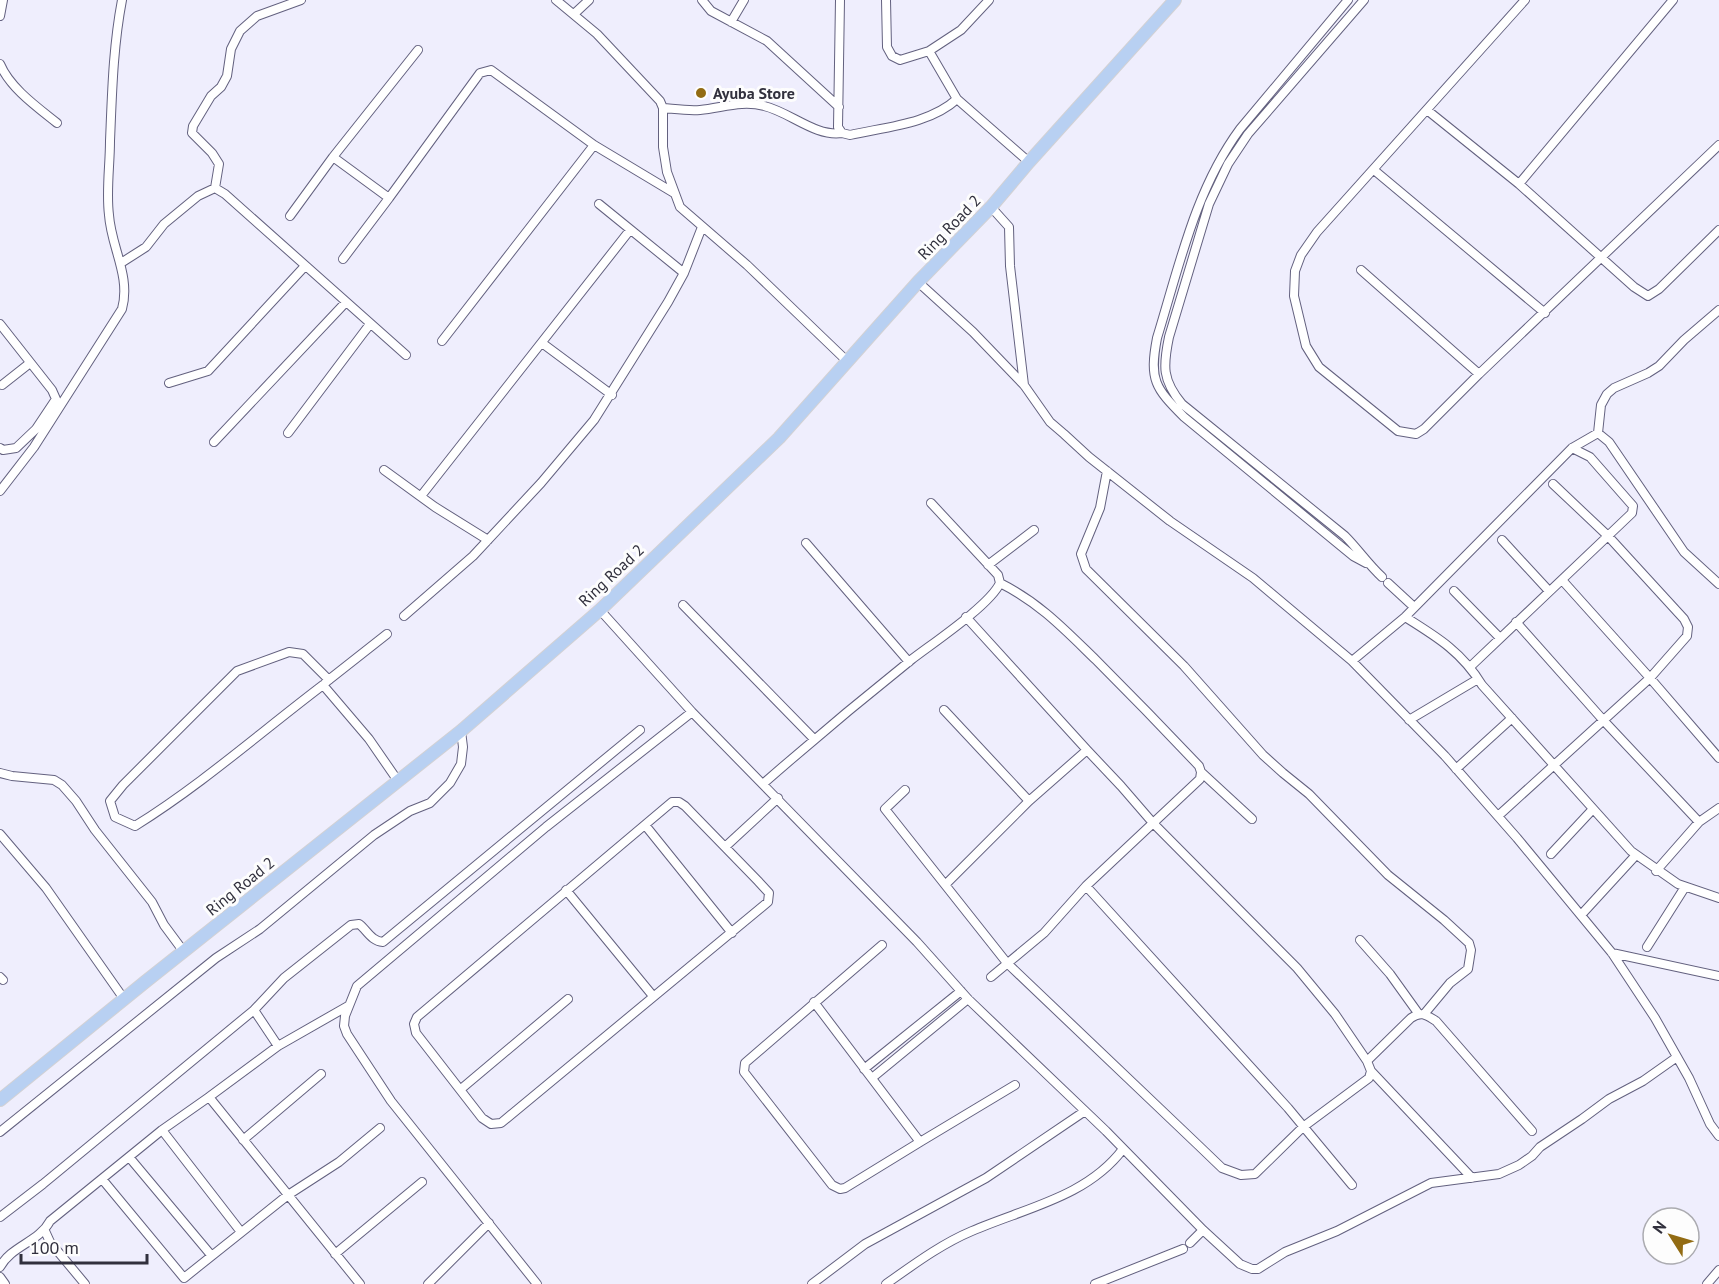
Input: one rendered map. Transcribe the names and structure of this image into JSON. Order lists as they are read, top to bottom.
{
  "streets": {
    "main road": ["Ring Road 2"]
  },
  "places": ["Ayuba Store"],
  "scale_bar": "100 m",
  "north": "top left"
}
